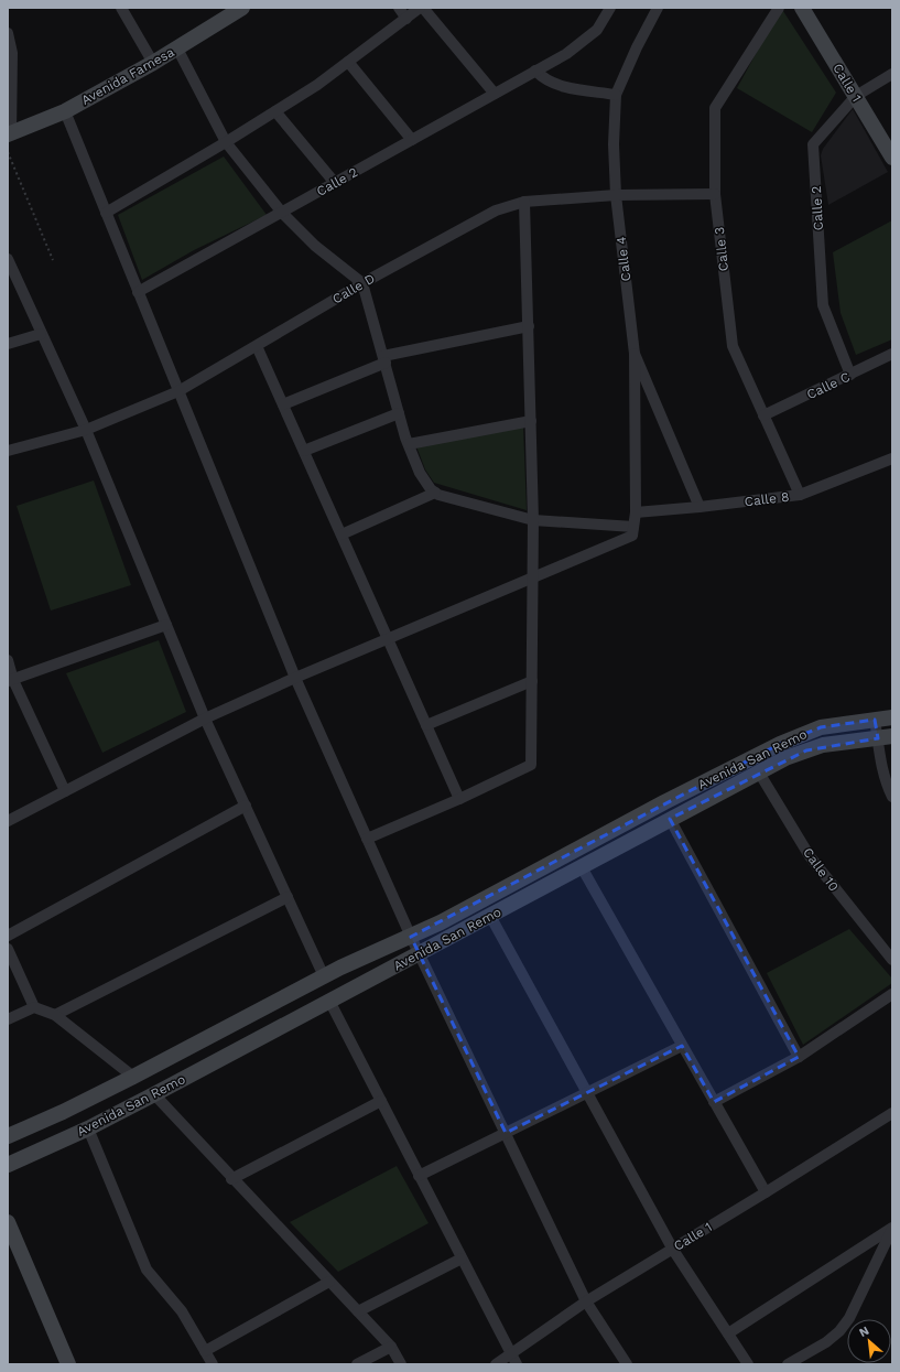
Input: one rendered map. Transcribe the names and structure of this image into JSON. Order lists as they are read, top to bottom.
{
  "streets": {
    "main road": ["Avenida Famesa", "Calle 1", "Avenida San Remo"],
    "street": [
      "Calle 2",
      "Calle 3",
      "Calle 4",
      "Calle D",
      "Calle C",
      "Calle 8",
      "Calle 10"
    ]
  },
  "crossings": [
    ["Calle 1", "Calle 2"],
    ["Calle 2", "Calle C"],
    ["Calle 3", "Calle D"],
    ["Calle 3", "Calle C"],
    ["Calle 3", "Calle 8"],
    ["Calle 4", "Calle D"],
    ["Calle 4", "Calle 8"],
    ["Avenida San Remo", "Calle 10"]
  ],
  "north": "top left"
}
